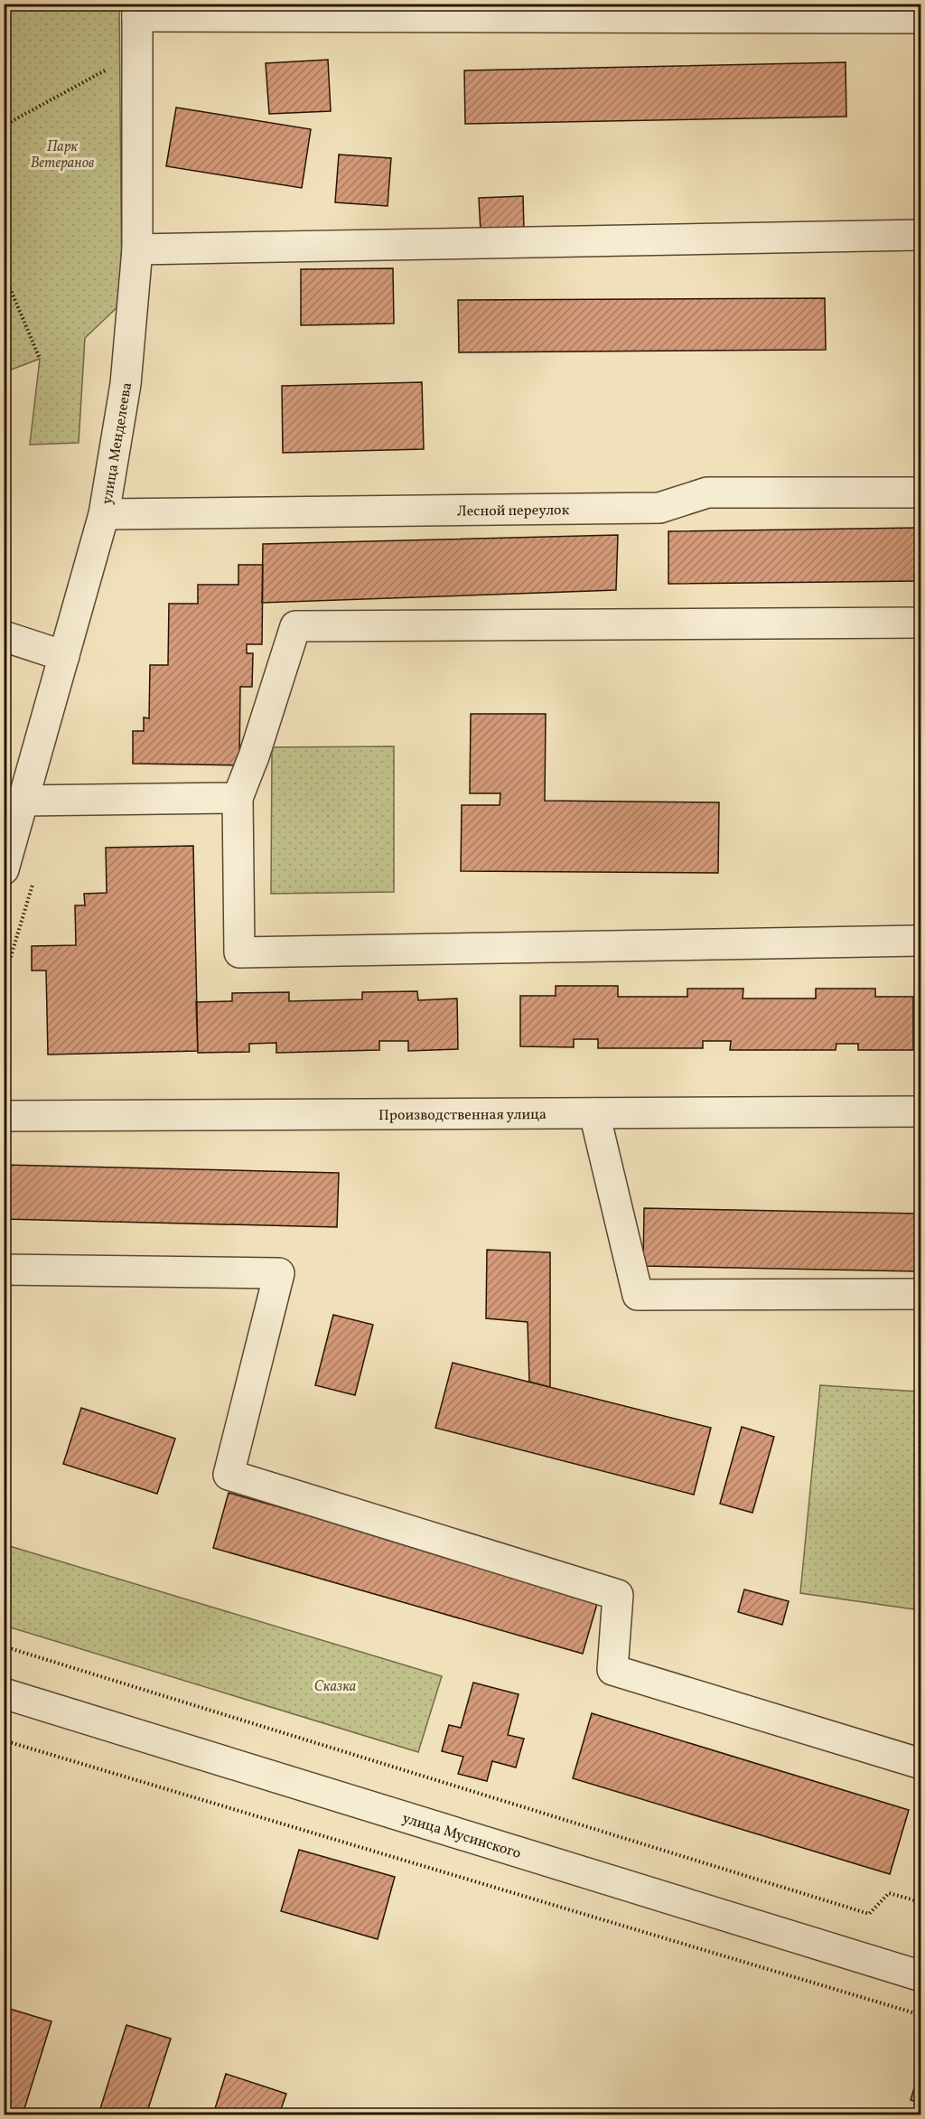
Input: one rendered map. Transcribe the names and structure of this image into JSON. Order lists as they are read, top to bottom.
{
  "streets": {
    "street": [
      "улица Менделеева",
      "Лесной переулок",
      "Производственная улица",
      "улица Мусинского"
    ]
  },
  "crossings": [
    ["улица Менделеева", "Лесной переулок"]
  ],
  "parks": ["Парк Ветеранов", "Сказка"]
}
